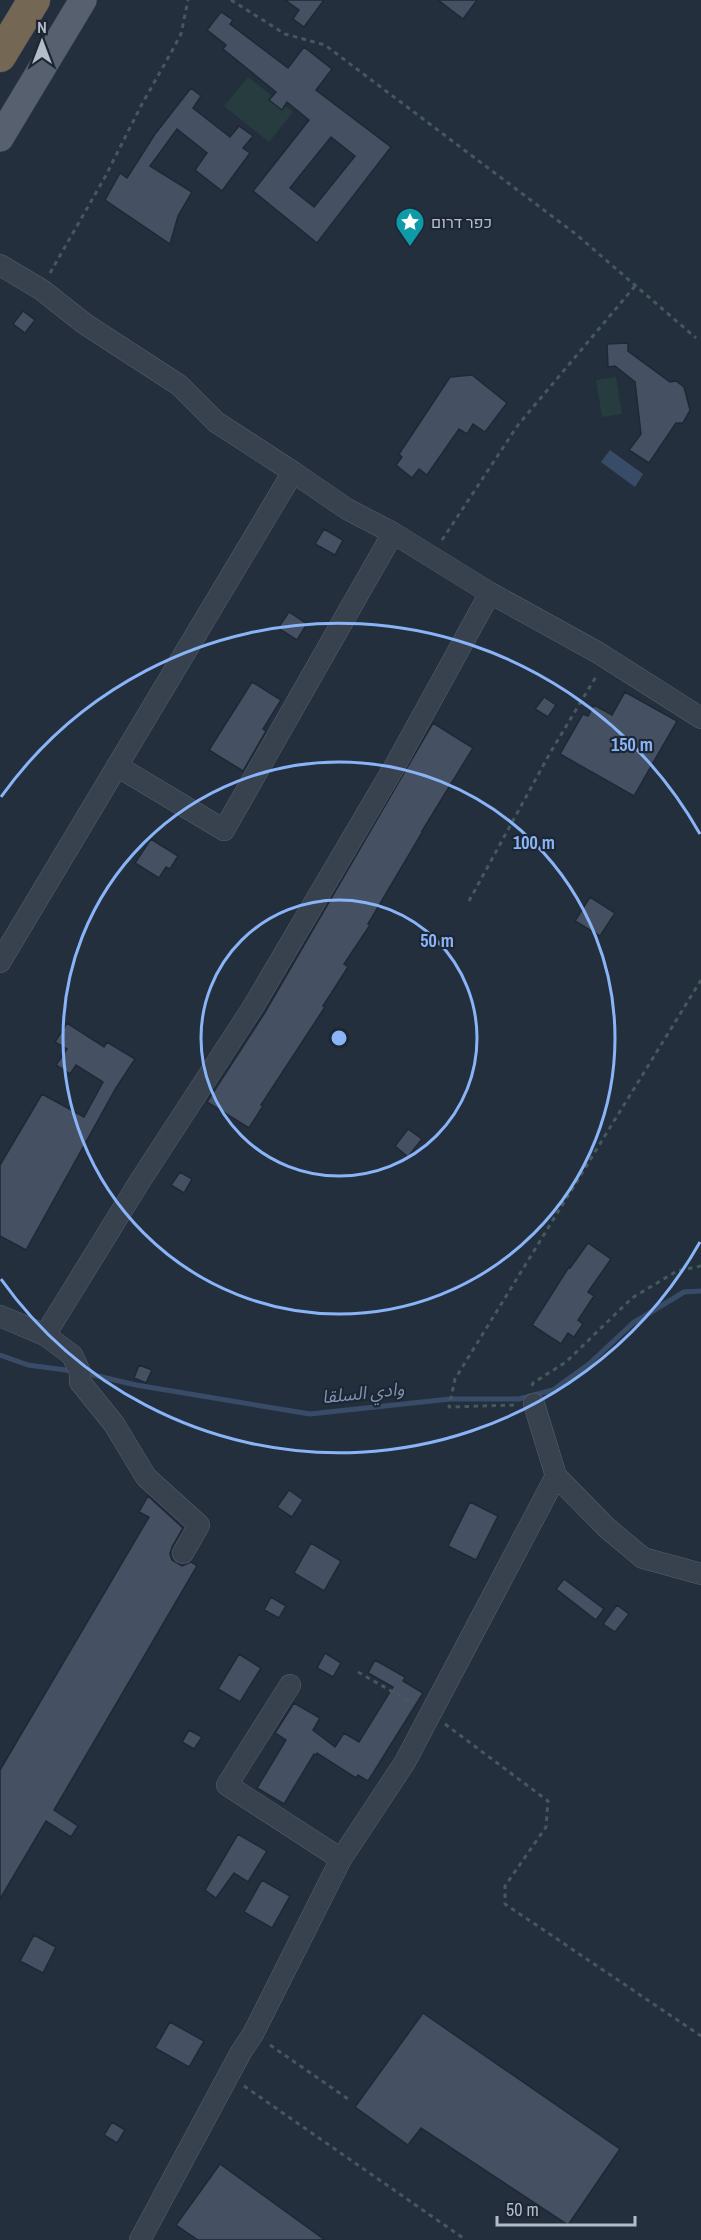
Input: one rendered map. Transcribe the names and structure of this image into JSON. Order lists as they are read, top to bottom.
{
  "water": ["وادي السلقا"],
  "places": {
    "place": ["כפר דרום"]
  },
  "scale_bar": "50 m",
  "north": "top",
  "rings": ["150 m", "100 m", "50 m"]
}
